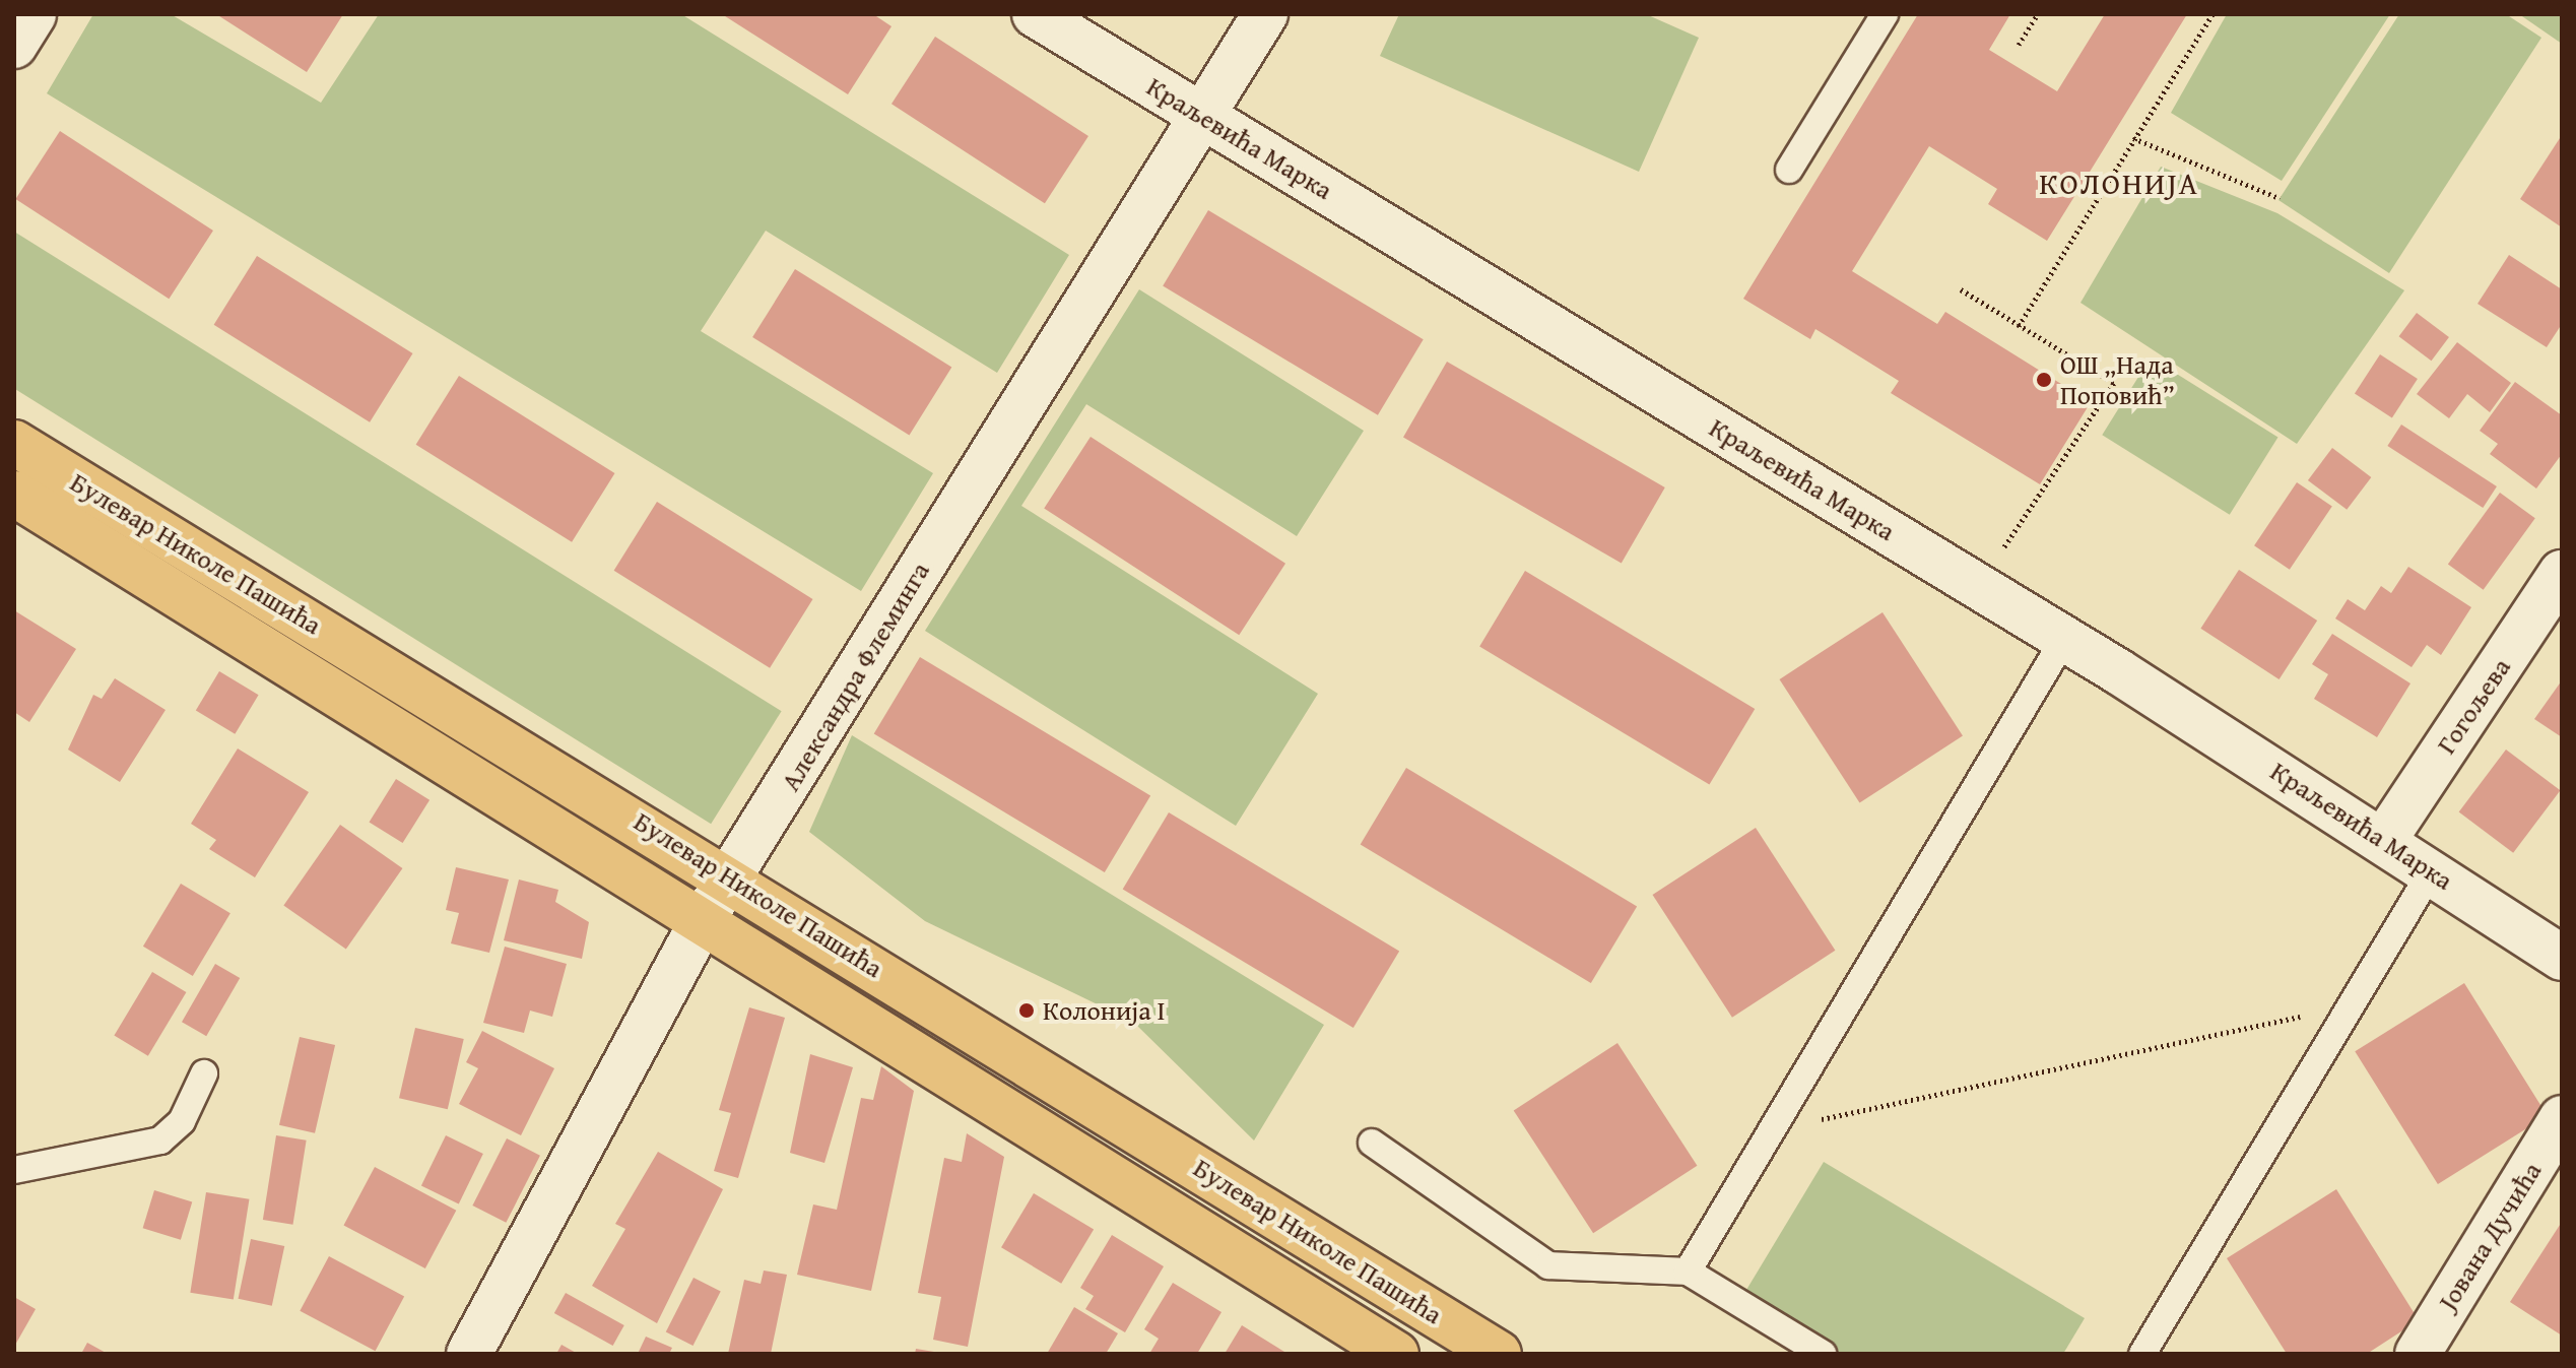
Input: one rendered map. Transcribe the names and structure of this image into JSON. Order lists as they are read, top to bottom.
{
  "streets": {
    "main road": ["Булевар Николе Пашића"],
    "street": [
      "Краљевића Марка",
      "Александра Флеминга",
      "Гогољева",
      "Јована Дучића"
    ]
  },
  "crossings": [
    ["Краљевића Марка", "Александра Флеминга"],
    ["Краљевића Марка", "Гогољева"],
    ["Булевар Николе Пашића", "Александра Флеминга"]
  ],
  "districts": ["КОЛОНИЈА"],
  "places": ["ОШ „Нада Поповић”", "Колонија I"]
}
